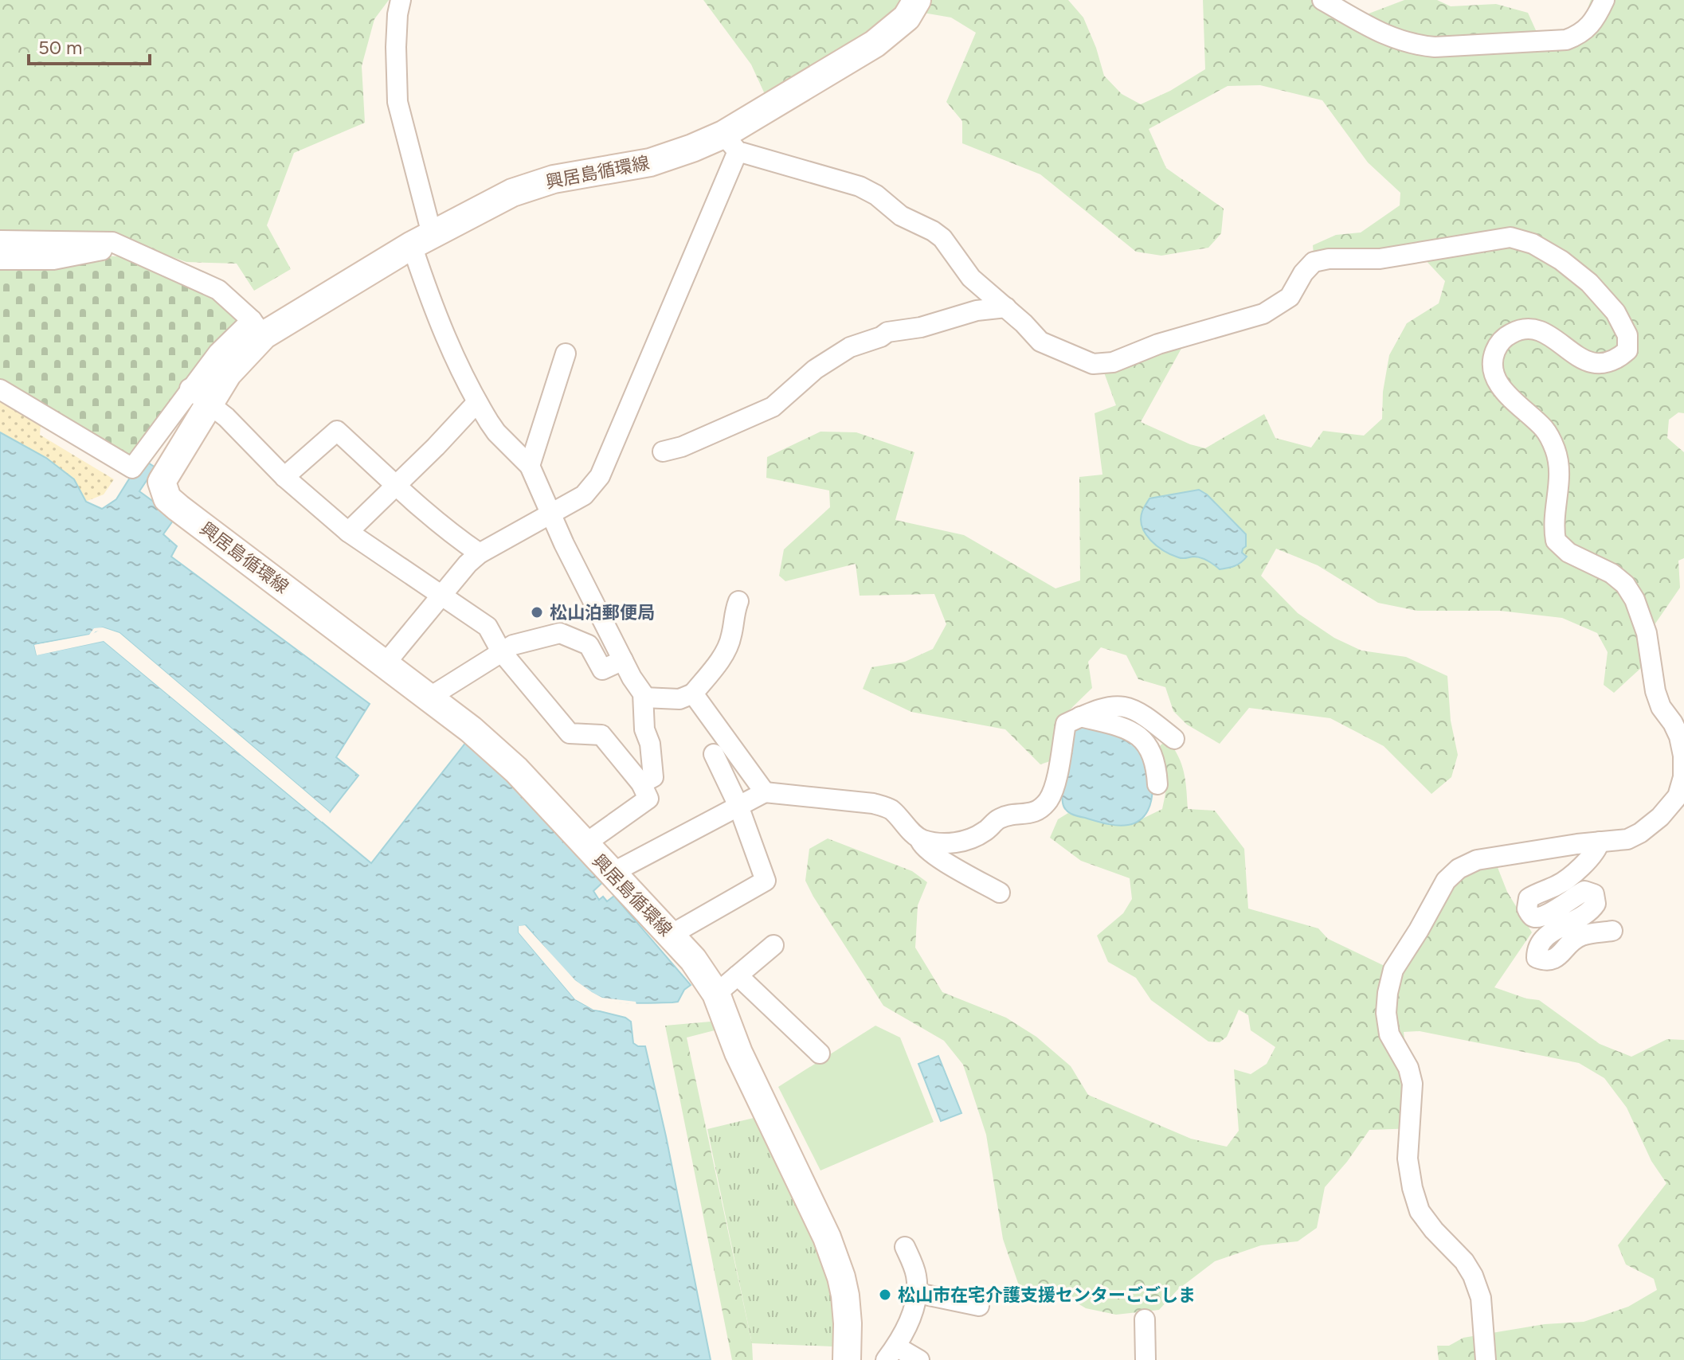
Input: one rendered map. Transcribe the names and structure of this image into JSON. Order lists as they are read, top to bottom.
{
  "streets": {
    "main road": ["興居島循環線"]
  },
  "places": ["松山泊郵便局", "松山市在宅介護支援センターごごしま"],
  "scale_bar": "50 m"
}
